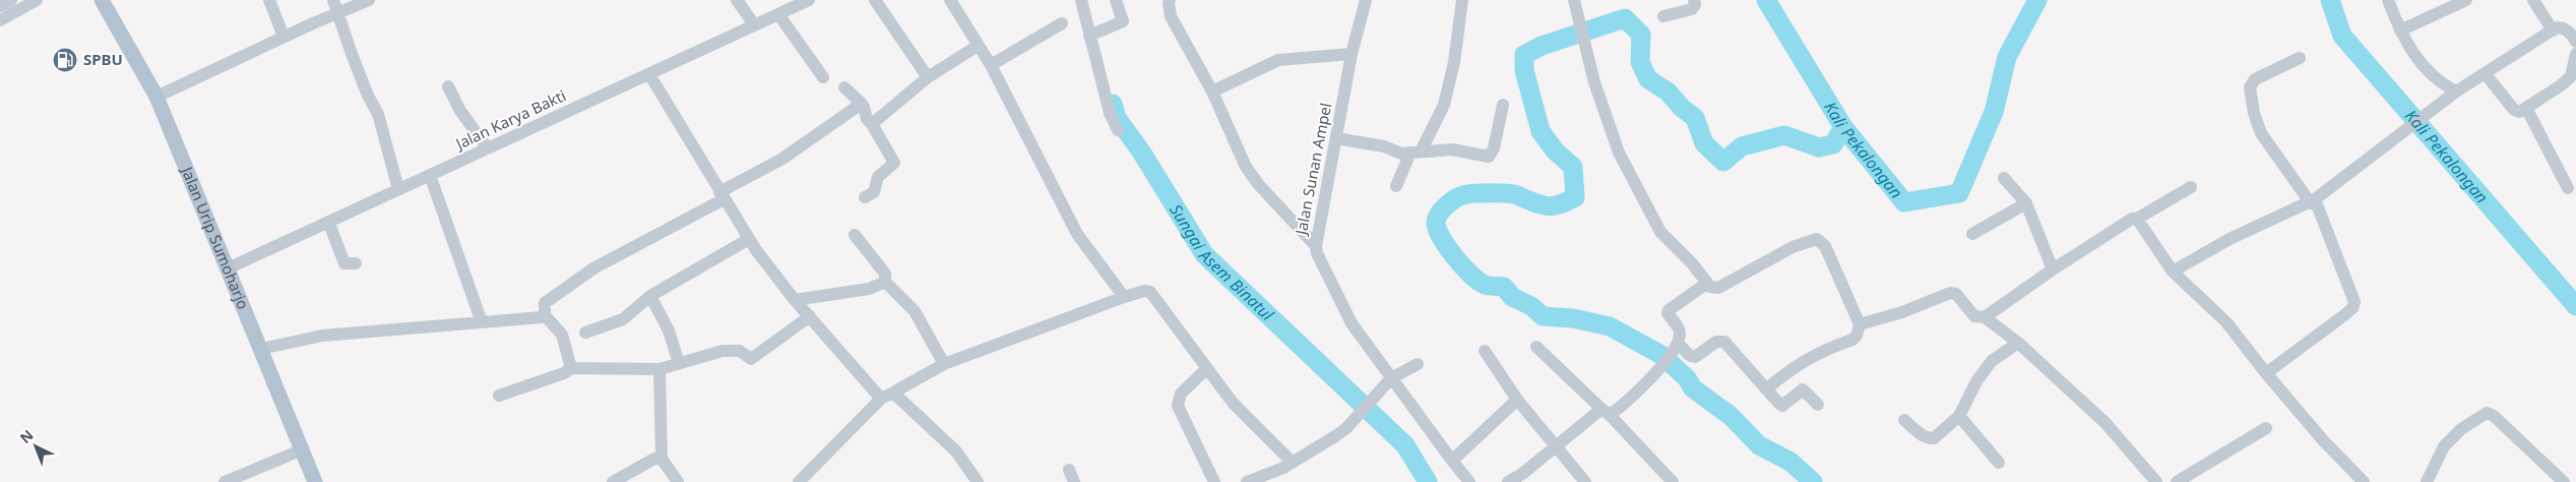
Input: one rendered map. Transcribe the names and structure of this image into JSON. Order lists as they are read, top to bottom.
{
  "streets": {
    "main road": ["Jalan Urip Sumoharjo"],
    "street": ["Jalan Karya Bakti", "Jalan Sunan Ampel"]
  },
  "crossings": [
    ["Jalan Karya Bakti", "Jalan Urip Sumoharjo"]
  ],
  "water": ["Kali Pekalongan", "Sungai Asem Binatul"],
  "places": {
    "fuel station": ["SPBU"]
  },
  "north": "top left"
}
